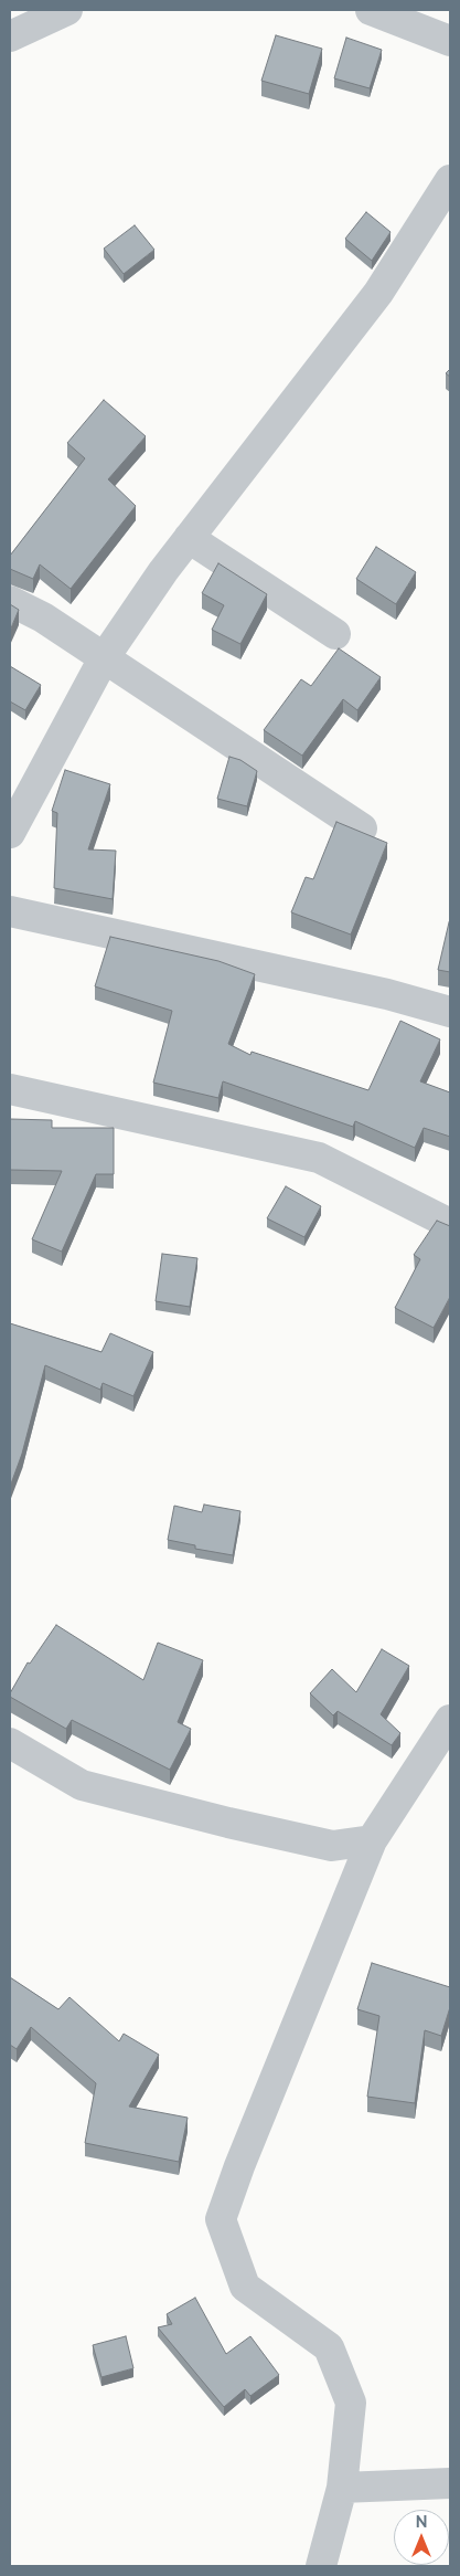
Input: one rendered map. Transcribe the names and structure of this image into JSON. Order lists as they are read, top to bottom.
{
  "north": "top"
}
